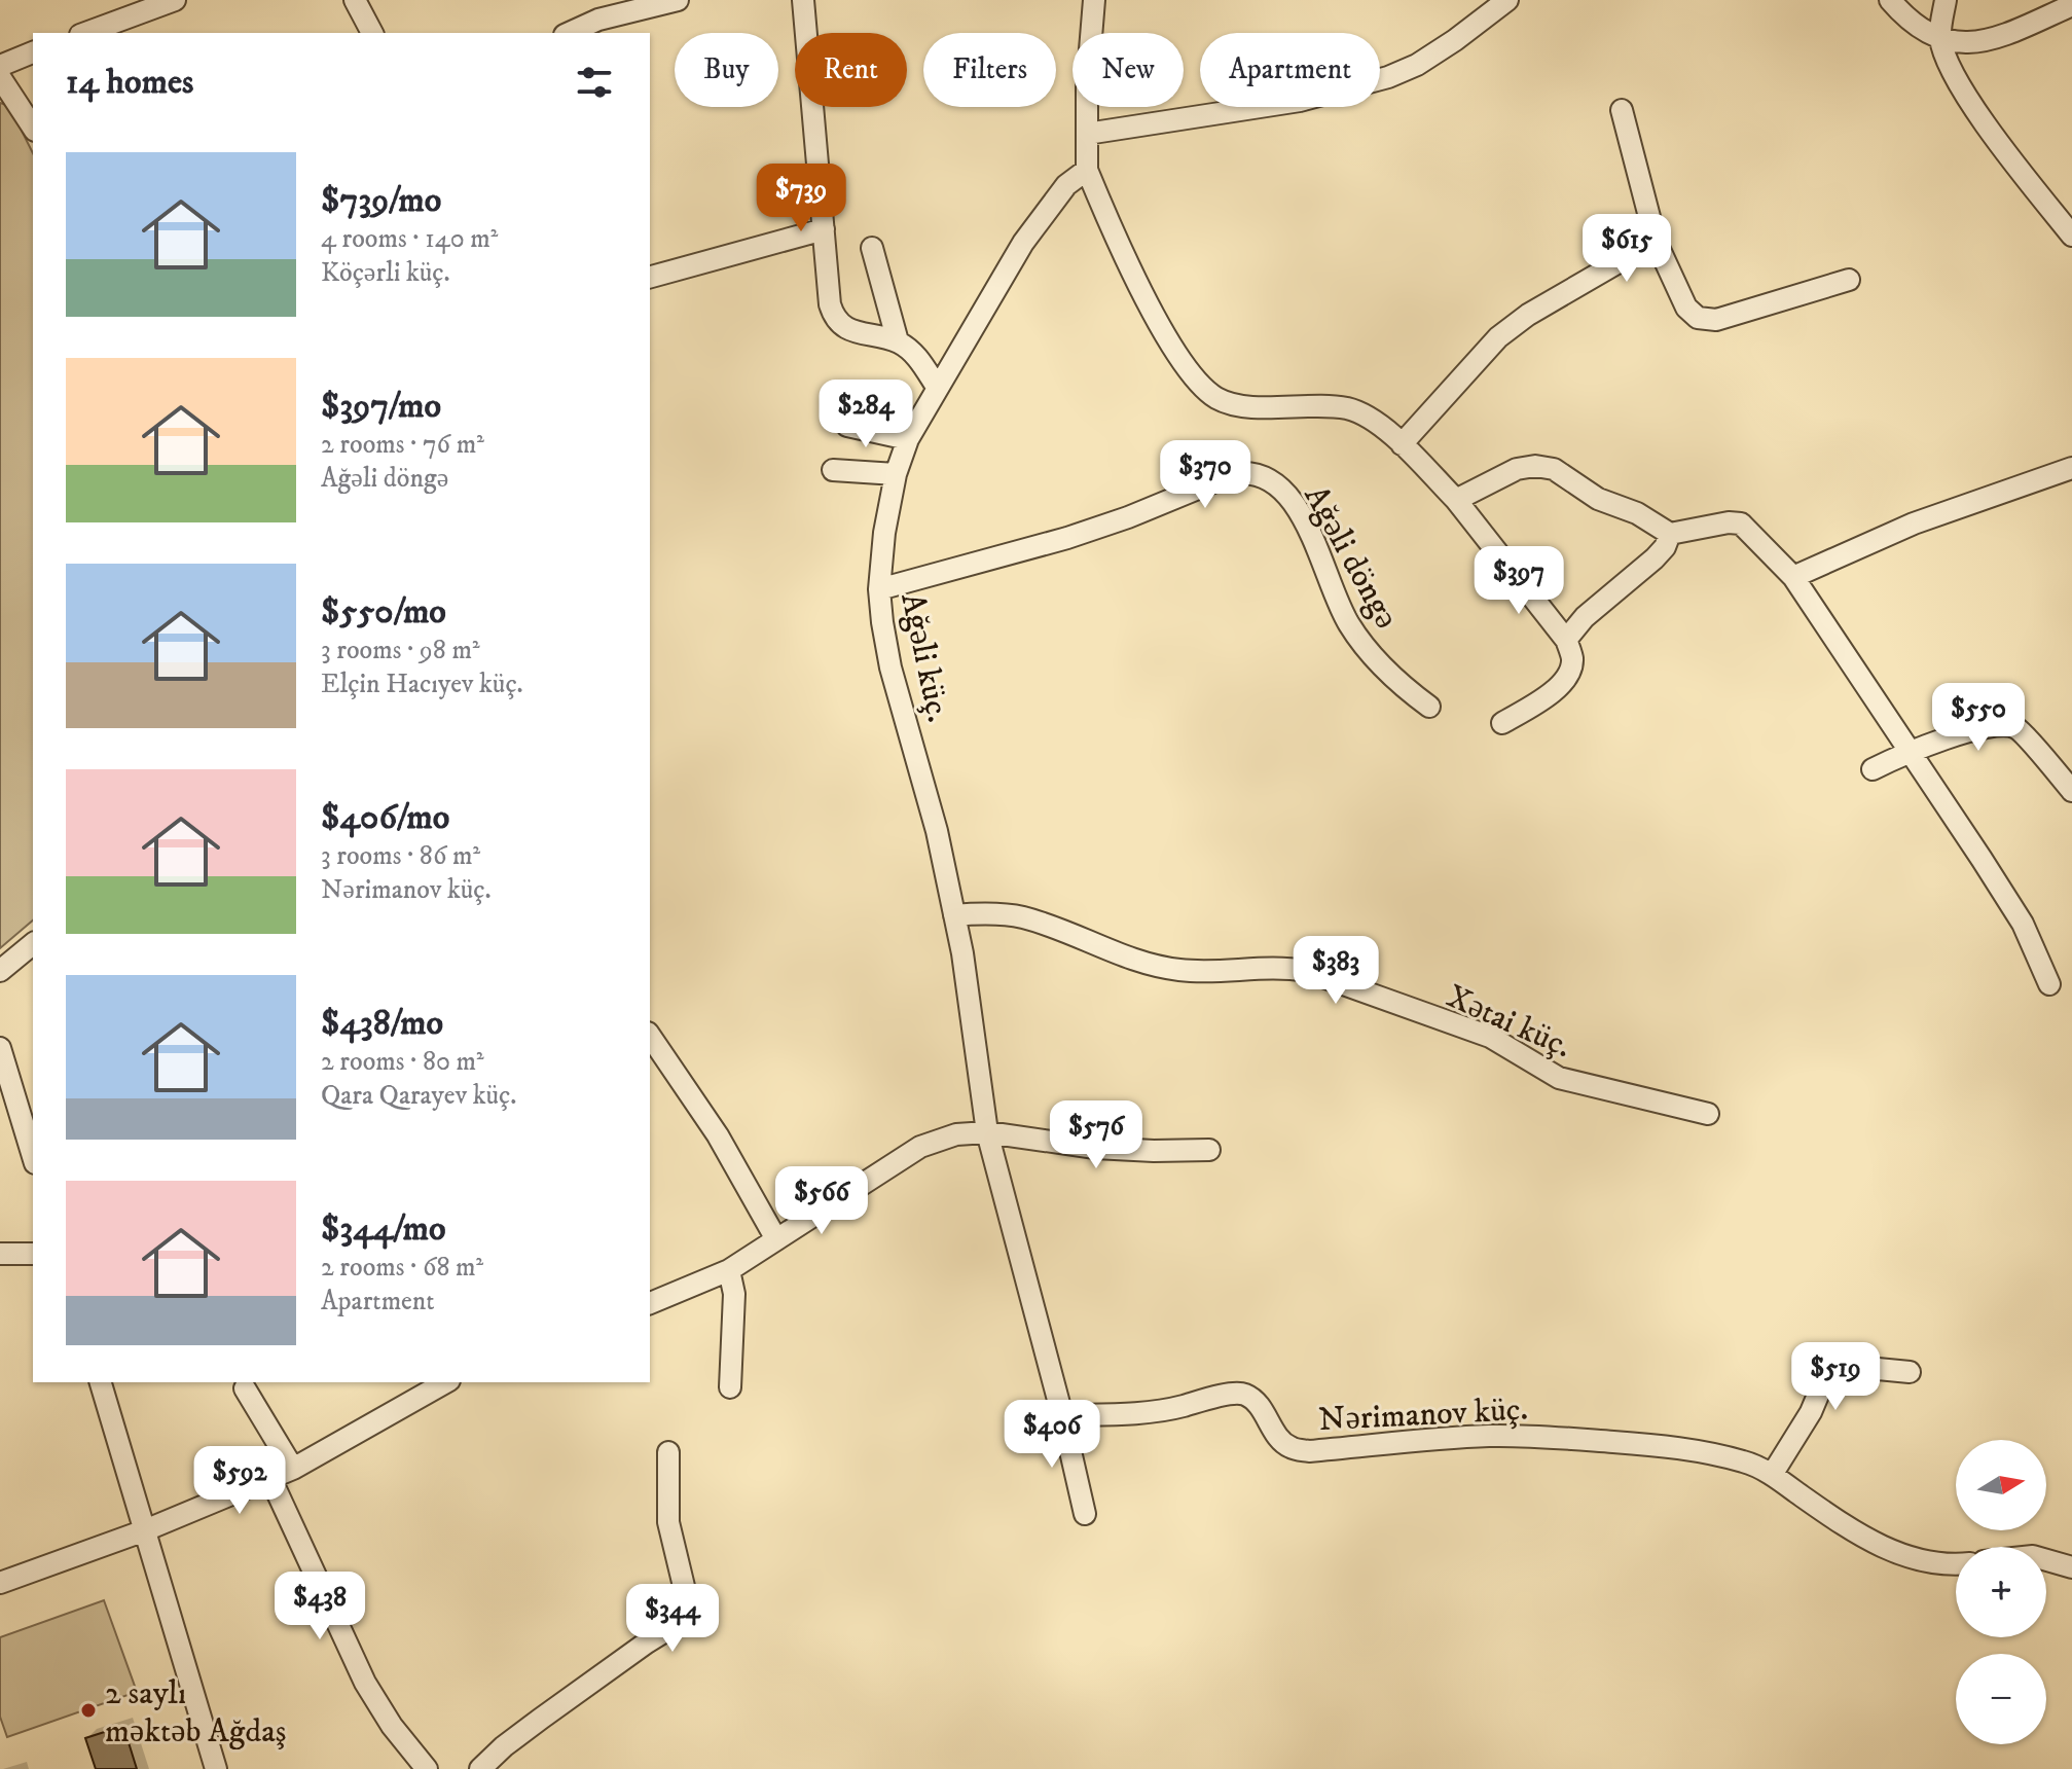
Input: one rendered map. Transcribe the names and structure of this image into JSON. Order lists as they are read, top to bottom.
{
  "streets": {
    "street": [
      "Ağəli döngə",
      "Ağəli küç.",
      "Xətai küç.",
      "Nərimanov küç."
    ]
  },
  "crossings": [
    ["Ağəli döngə", "Ağəli küç."],
    ["Ağəli küç.", "Xətai küç."]
  ],
  "places": ["2 saylı məktəb Ağdaş"],
  "north": "right",
  "page": {
    "chip": [
      "Buy",
      "Rent",
      "Filters",
      "New",
      "Apartment"
    ],
    "heading": "14 homes",
    "list": [
      {
        "name": "$739/mo",
        "note": "4 rooms · 140 m² · Köçərli küç."
      },
      {
        "name": "$397/mo",
        "note": "2 rooms · 76 m² · Ağəli döngə"
      },
      {
        "name": "$550/mo",
        "note": "3 rooms · 98 m² · Elçin Hacıyev küç."
      },
      {
        "name": "$406/mo",
        "note": "3 rooms · 86 m² · Nərimanov küç."
      },
      {
        "name": "$438/mo",
        "note": "2 rooms · 80 m² · Qara Qarayev küç."
      },
      {
        "name": "$344/mo",
        "note": "2 rooms · 68 m² · Apartment"
      }
    ],
    "price": [
      "$739",
      "$615",
      "$284",
      "$370",
      "$397",
      "$550",
      "$383",
      "$576",
      "$566",
      "$519",
      "$406",
      "$592",
      "$438",
      "$344"
    ],
    "map_buttons": ["+", "−"]
  }
}
